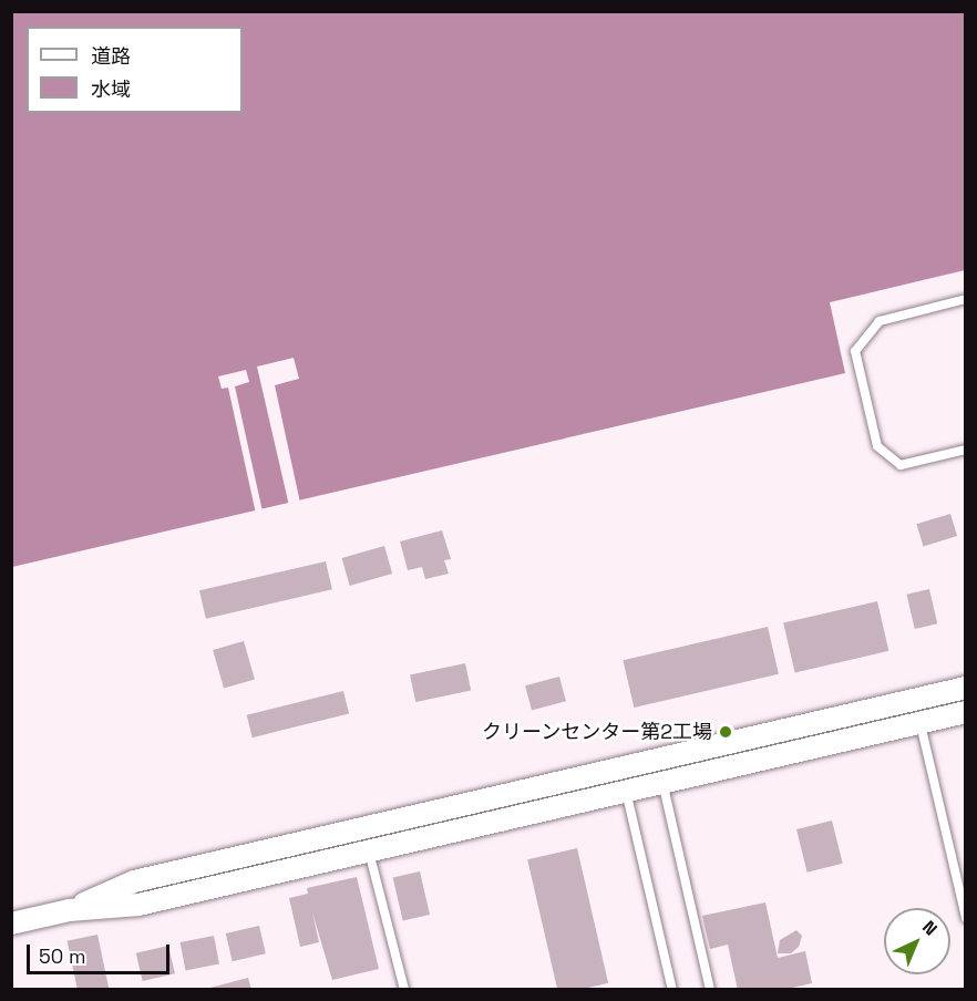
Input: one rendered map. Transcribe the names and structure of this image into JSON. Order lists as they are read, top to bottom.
{
  "places": ["クリーンセンター第2工場"],
  "legend": ["道路", "水域"],
  "scale_bar": "50 m",
  "north": "top right"
}
